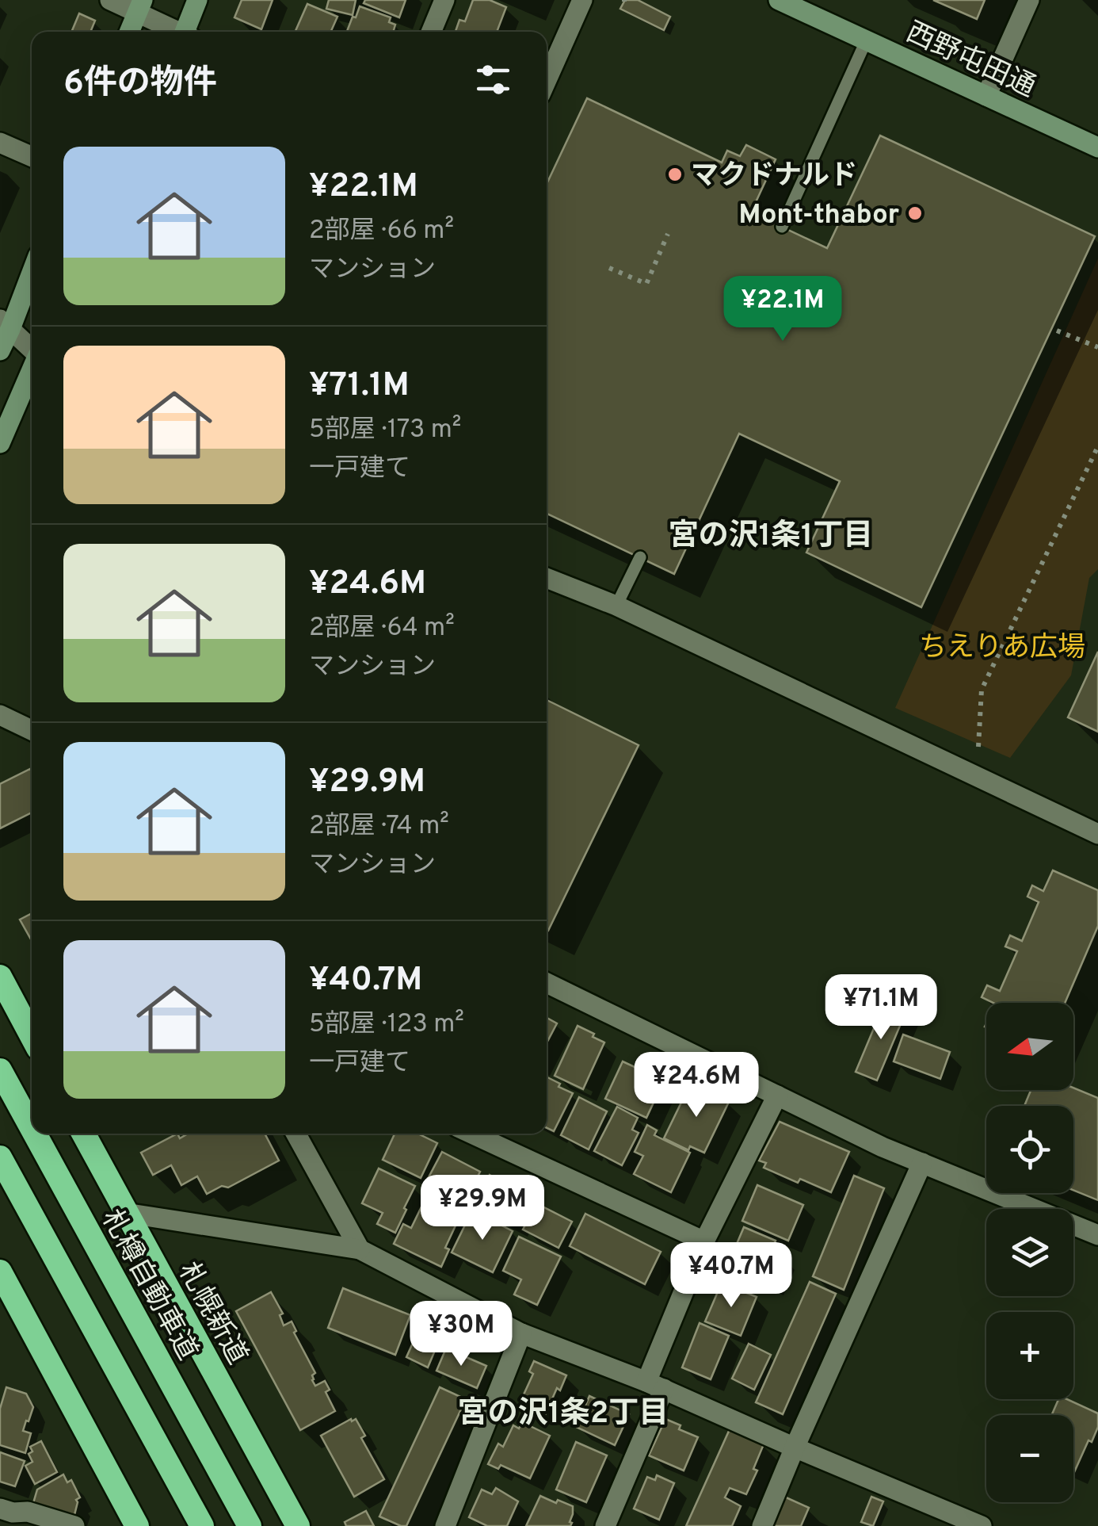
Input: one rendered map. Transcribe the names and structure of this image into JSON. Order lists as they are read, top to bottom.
{
  "streets": {
    "highway": ["札樽自動車道", "札幌新道"],
    "street": ["西野屯田通"]
  },
  "districts": ["宮の沢1条1丁目", "宮の沢1条2丁目"],
  "parks": ["ちえりあ広場"],
  "places": ["マクドナルド", "Mont-thabor"],
  "north": "left",
  "page": {
    "heading": "6件の物件",
    "list": [
      {
        "name": "¥22.1M",
        "note": "2部屋 · 66 m² · マンション"
      },
      {
        "name": "¥71.1M",
        "note": "5部屋 · 173 m² · 一戸建て"
      },
      {
        "name": "¥24.6M",
        "note": "2部屋 · 64 m² · マンション"
      },
      {
        "name": "¥29.9M",
        "note": "2部屋 · 74 m² · マンション"
      },
      {
        "name": "¥40.7M",
        "note": "5部屋 · 123 m² · 一戸建て"
      }
    ],
    "price": [
      "¥22.1M",
      "¥71.1M",
      "¥24.6M",
      "¥29.9M",
      "¥40.7M",
      "¥30M"
    ],
    "map_buttons": ["+", "−"]
  }
}
